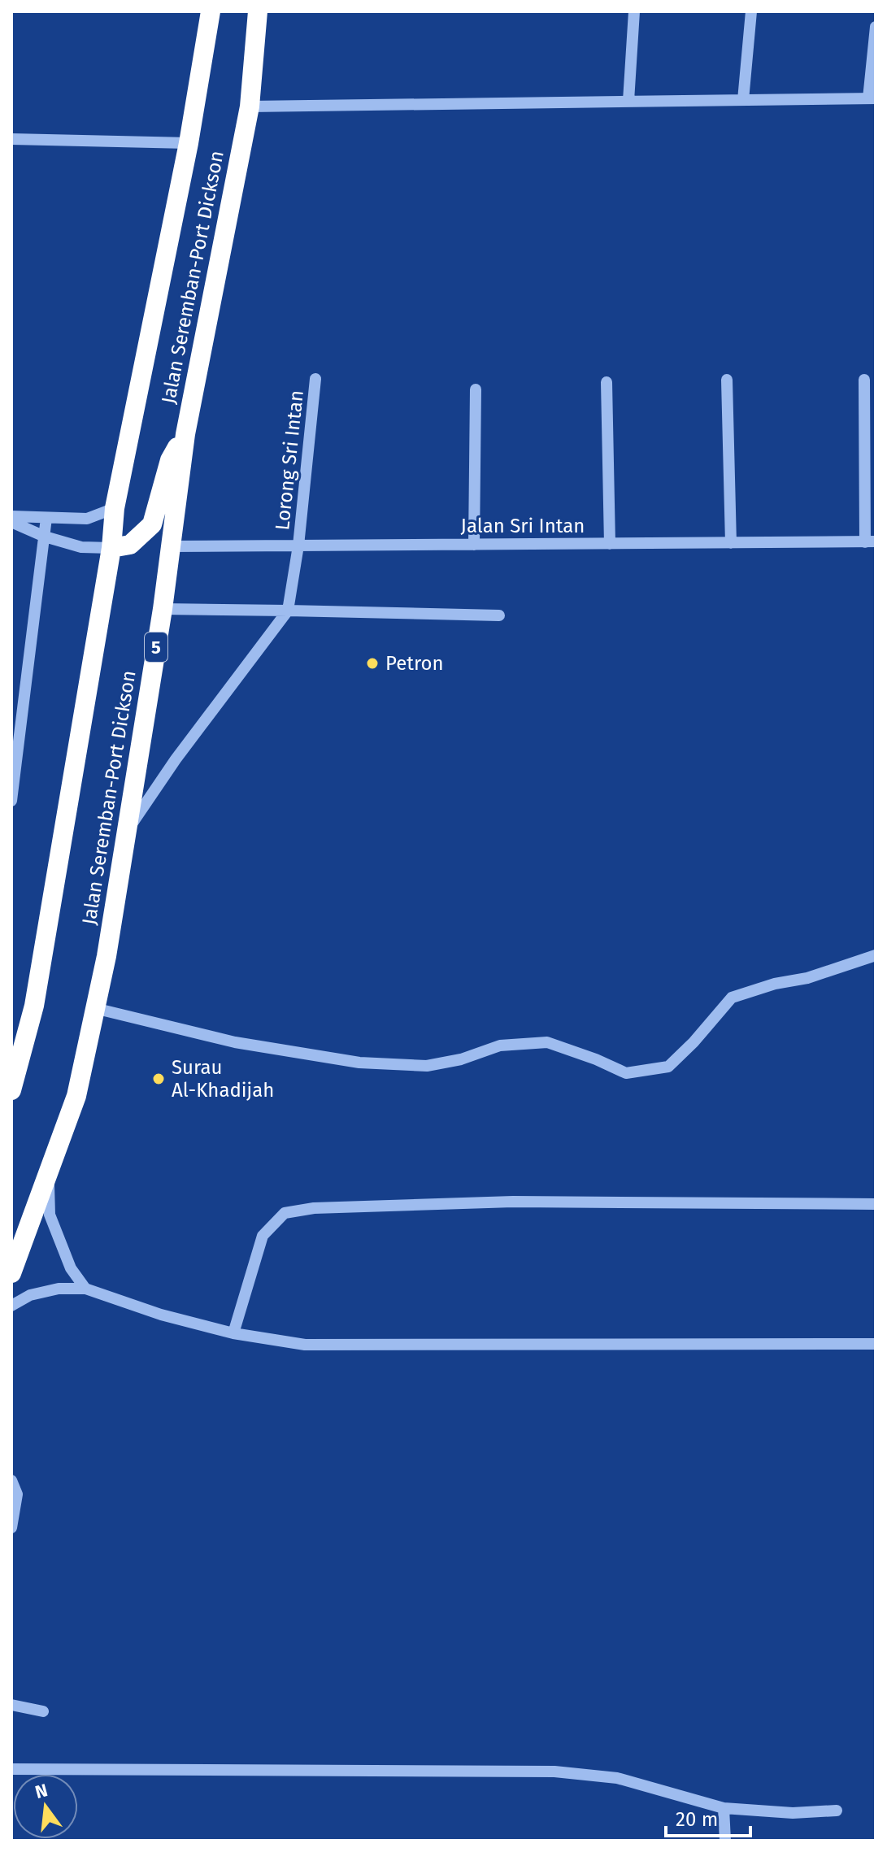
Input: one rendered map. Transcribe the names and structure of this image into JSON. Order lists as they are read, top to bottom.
{
  "streets": {
    "highway": ["Jalan Seremban-Port Dickson", "5"],
    "street": ["Lorong Sri Intan", "Jalan Sri Intan"]
  },
  "crossings": [
    ["Jalan Seremban-Port Dickson", "Jalan Sri Intan"],
    ["Lorong Sri Intan", "Jalan Sri Intan"]
  ],
  "places": ["Petron", "Surau Al-Khadijah"],
  "scale_bar": "20 m",
  "north": "top"
}
